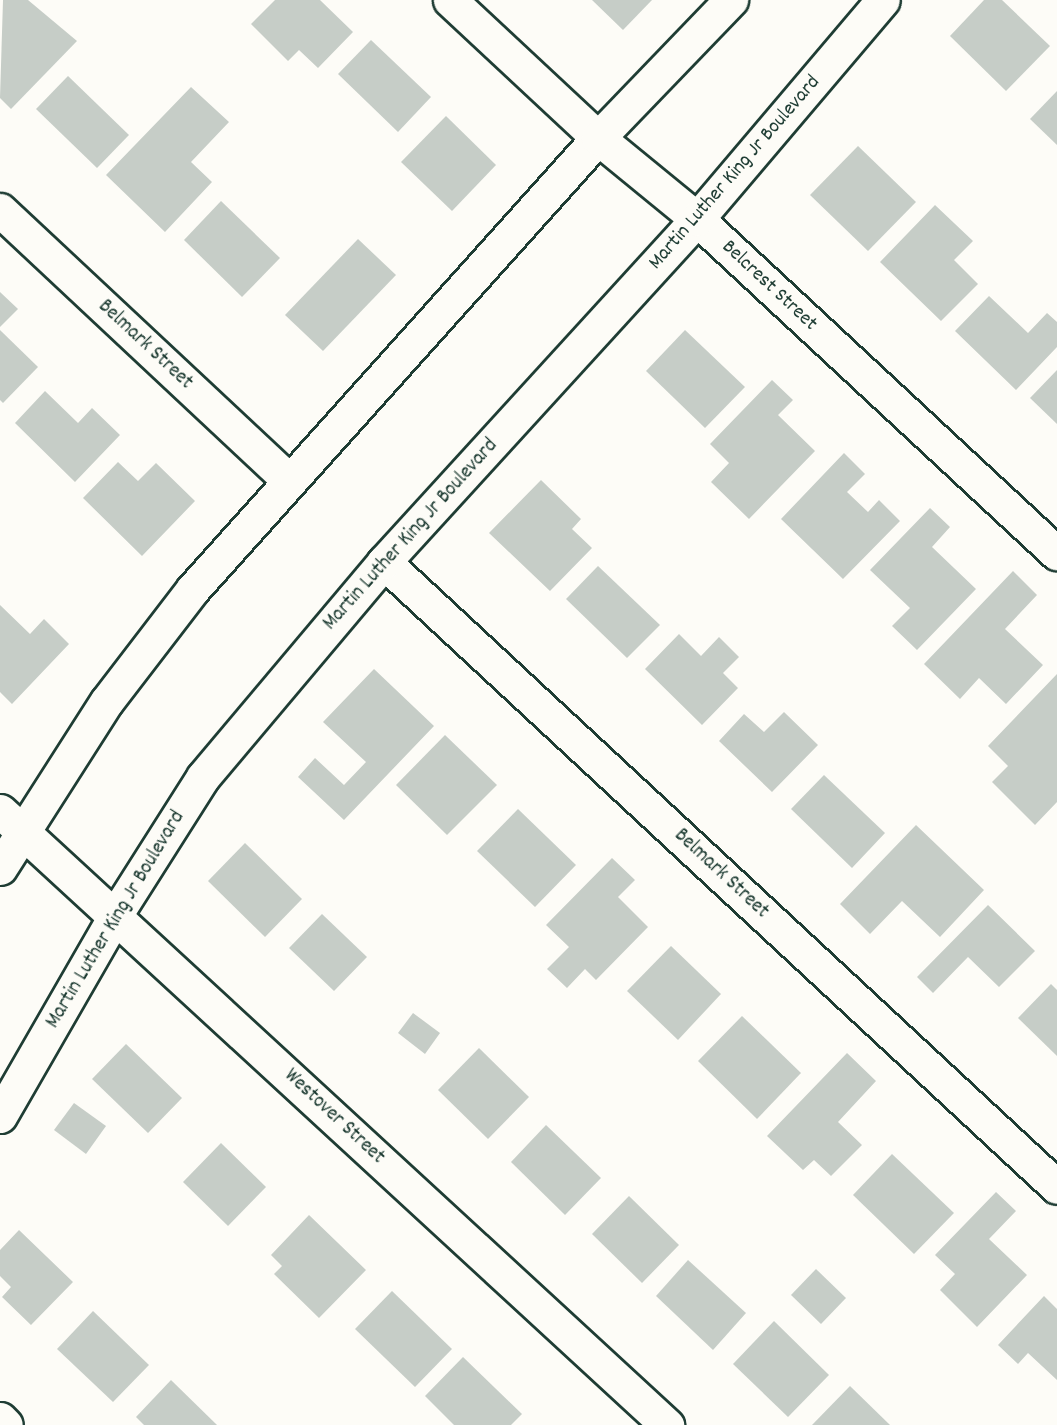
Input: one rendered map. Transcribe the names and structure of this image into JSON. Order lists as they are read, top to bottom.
{
  "streets": {
    "street": [
      "Martin Luther King Jr Boulevard",
      "Belcrest Street",
      "Belmark Street",
      "Westover Street"
    ]
  },
  "crossings": [
    ["Martin Luther King Jr Boulevard", "Belcrest Street"],
    ["Martin Luther King Jr Boulevard", "Belmark Street"],
    ["Martin Luther King Jr Boulevard", "Westover Street"]
  ]
}
